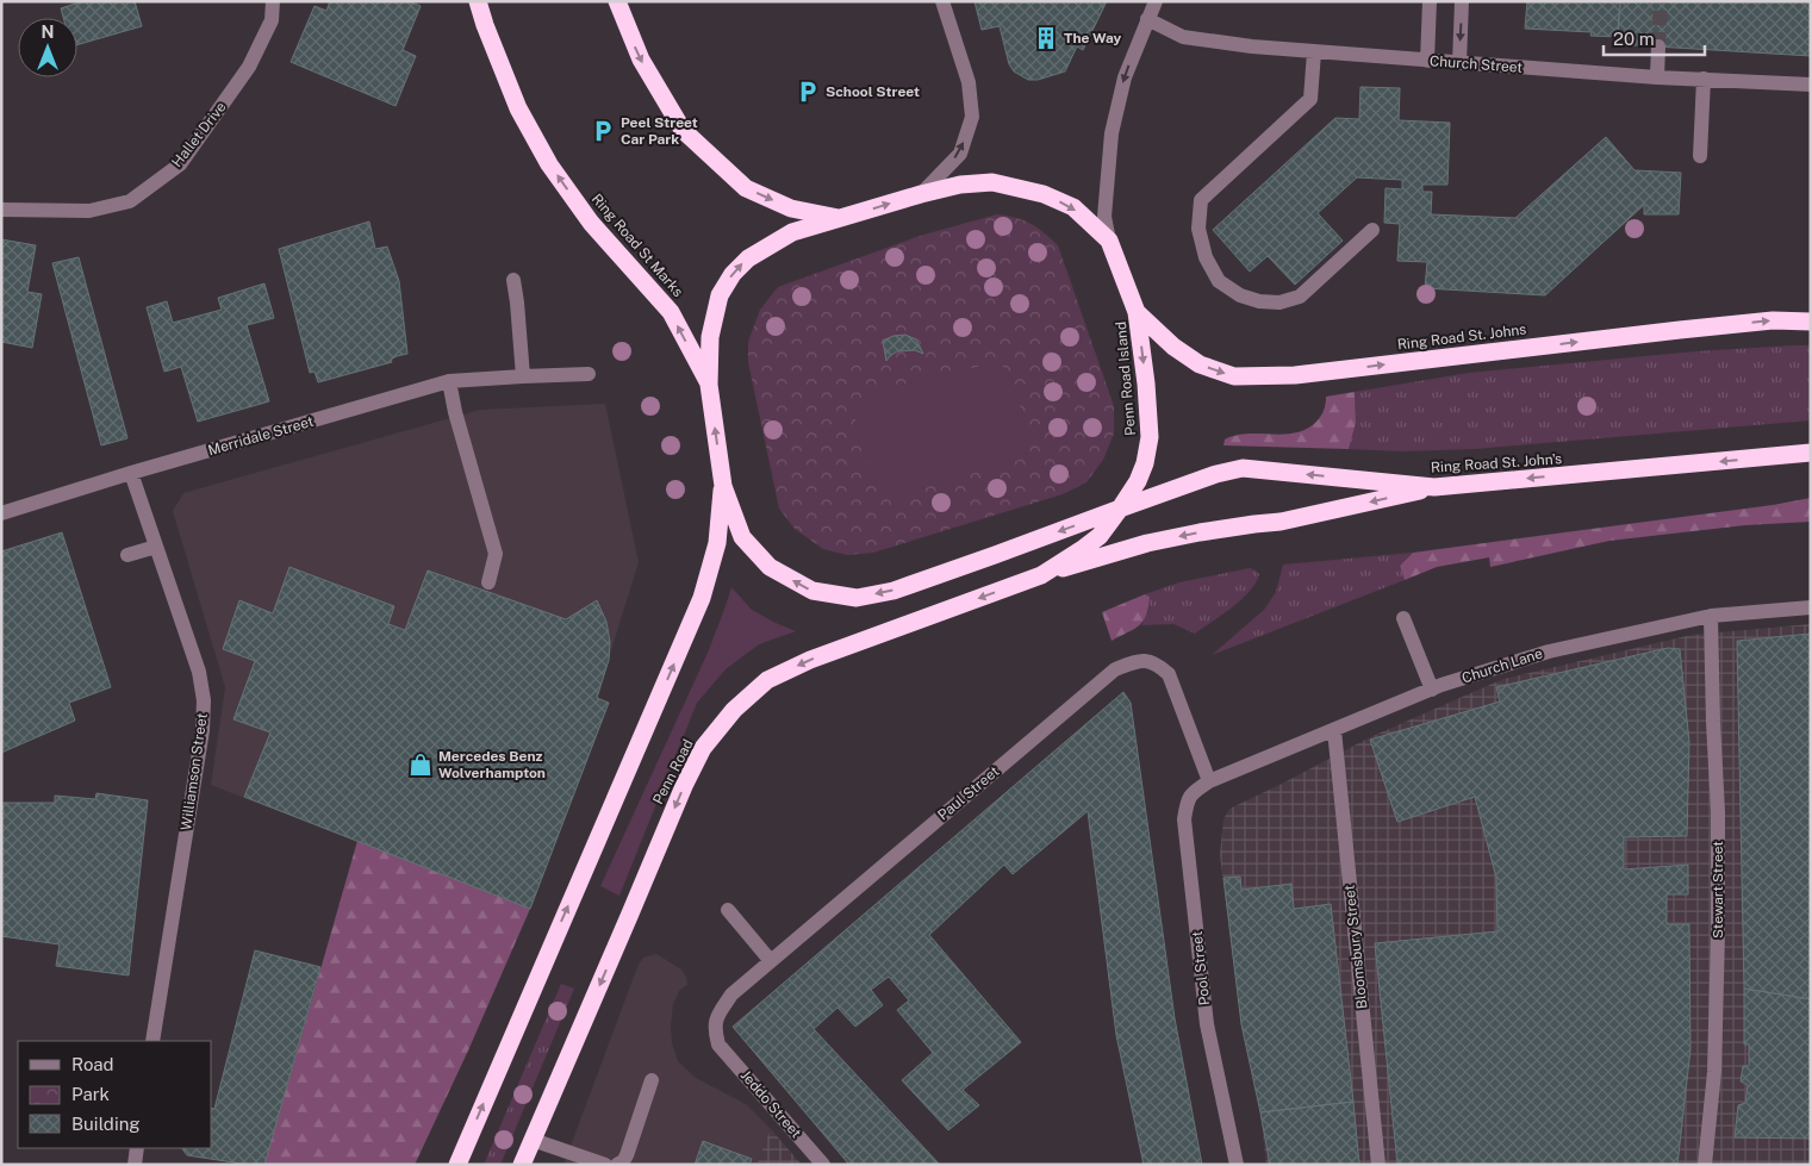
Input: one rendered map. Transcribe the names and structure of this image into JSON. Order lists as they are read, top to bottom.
{
  "streets": {
    "highway": [
      "Ring Road St Marks",
      "Ring Road St. Johns",
      "Penn Road Island",
      "Ring Road St. John's",
      "Penn Road"
    ],
    "street": [
      "Church Street",
      "Hallet Drive",
      "Merridale Street",
      "Church Lane",
      "Williamson Street",
      "Paul Street",
      "Stewart Street",
      "Bloomsbury Street",
      "Pool Street",
      "Jeddo Street"
    ]
  },
  "crossings": [
    ["Ring Road St Marks", "Penn Road Island"],
    ["Ring Road St. Johns", "Penn Road Island"],
    ["Penn Road Island", "Ring Road St. John's"],
    ["Penn Road Island", "Penn Road"],
    ["Merridale Street", "Williamson Street"],
    ["Ring Road St. John's", "Penn Road"],
    ["Church Lane", "Paul Street"],
    ["Church Lane", "Stewart Street"],
    ["Church Lane", "Bloomsbury Street"],
    ["Church Lane", "Pool Street"],
    ["Paul Street", "Pool Street"],
    ["Paul Street", "Jeddo Street"]
  ],
  "places": {
    "building": ["The Way"],
    "parking": ["School Street", "Peel Street Car Park"],
    "shop": ["Mercedes Benz Wolverhampton"]
  },
  "legend": ["Road", "Park", "Building"],
  "scale_bar": "20 m",
  "north": "top"
}
